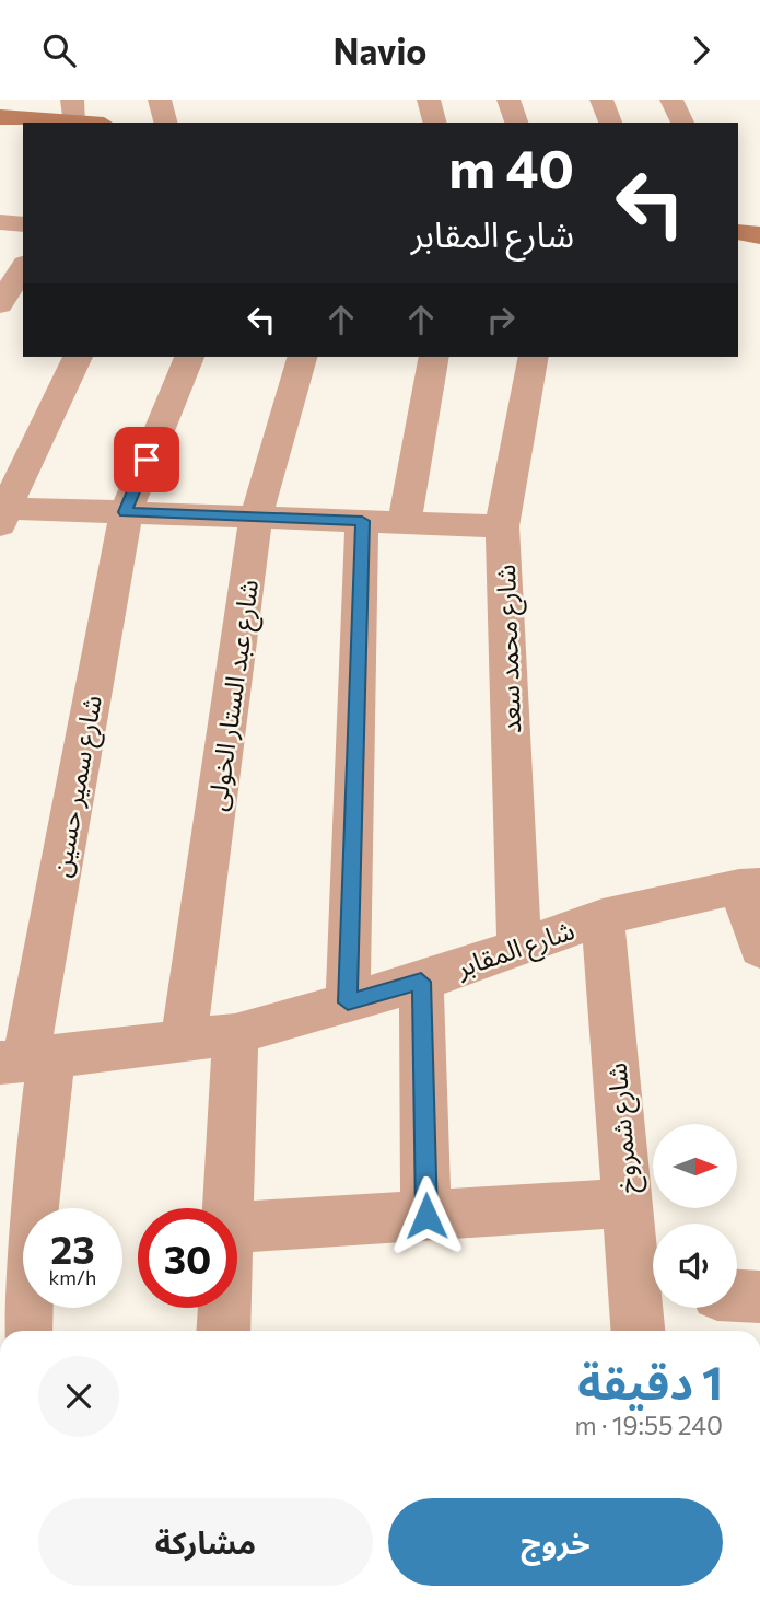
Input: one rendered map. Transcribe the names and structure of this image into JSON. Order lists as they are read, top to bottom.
{
  "streets": {
    "street": [
      "شارع محمد سعد",
      "شارع عبد الستار الخولى",
      "شارع سمير حسين",
      "شارع المقابر",
      "شارع شمروخ"
    ]
  },
  "crossings": [
    ["شارع محمد سعد", "شارع المقابر"],
    ["شارع عبد الستار الخولى", "شارع المقابر"],
    ["شارع سمير حسين", "شارع المقابر"],
    ["شارع المقابر", "شارع شمروخ"]
  ],
  "north": "right",
  "page": {
    "header": "Navio",
    "turn": ["40 m", "شارع المقابر"],
    "speed": "23 km/h",
    "limit": "30",
    "heading": ["1 دقيقة", "240 m · 19:55"],
    "buttons": ["خروج", "مشاركة"]
  }
}
